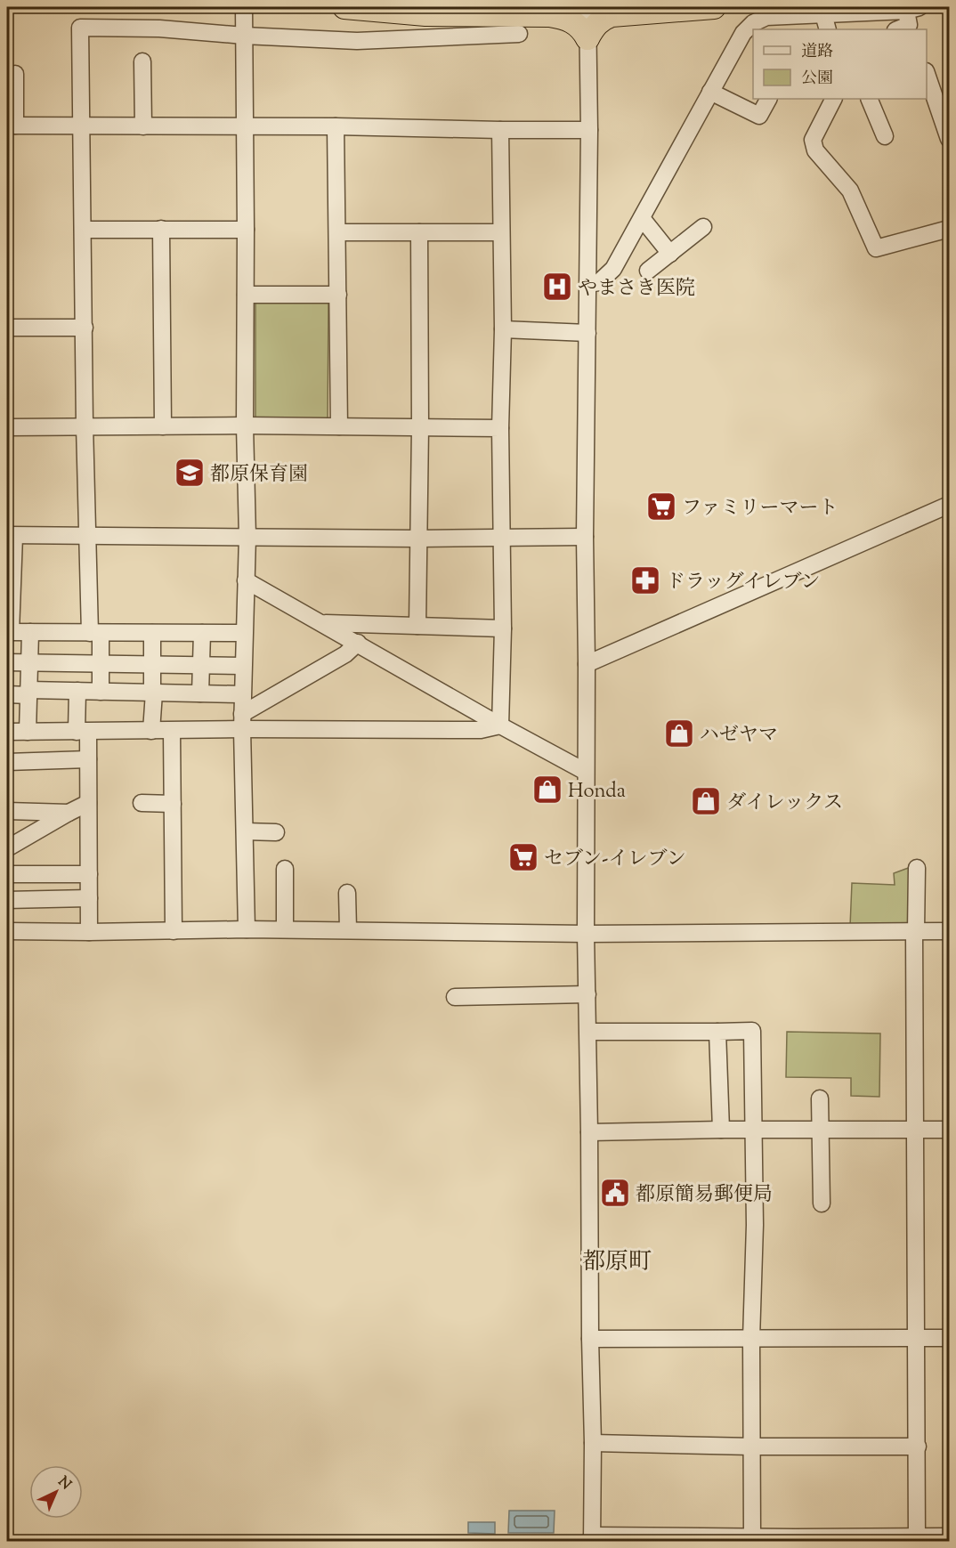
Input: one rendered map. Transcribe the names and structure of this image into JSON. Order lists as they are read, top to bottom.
{
  "districts": ["都原町"],
  "places": {
    "hospital": ["やまさき医院"],
    "school or university": ["都原保育園"],
    "supermarket": ["ファミリーマート", "セブン-イレブン"],
    "pharmacy": ["ドラッグイレブン"],
    "shop": ["ハゼヤマ", "Honda", "ダイレックス"],
    "public building": ["都原簡易郵便局"]
  },
  "legend": ["道路", "公園"],
  "north": "top right"
}
